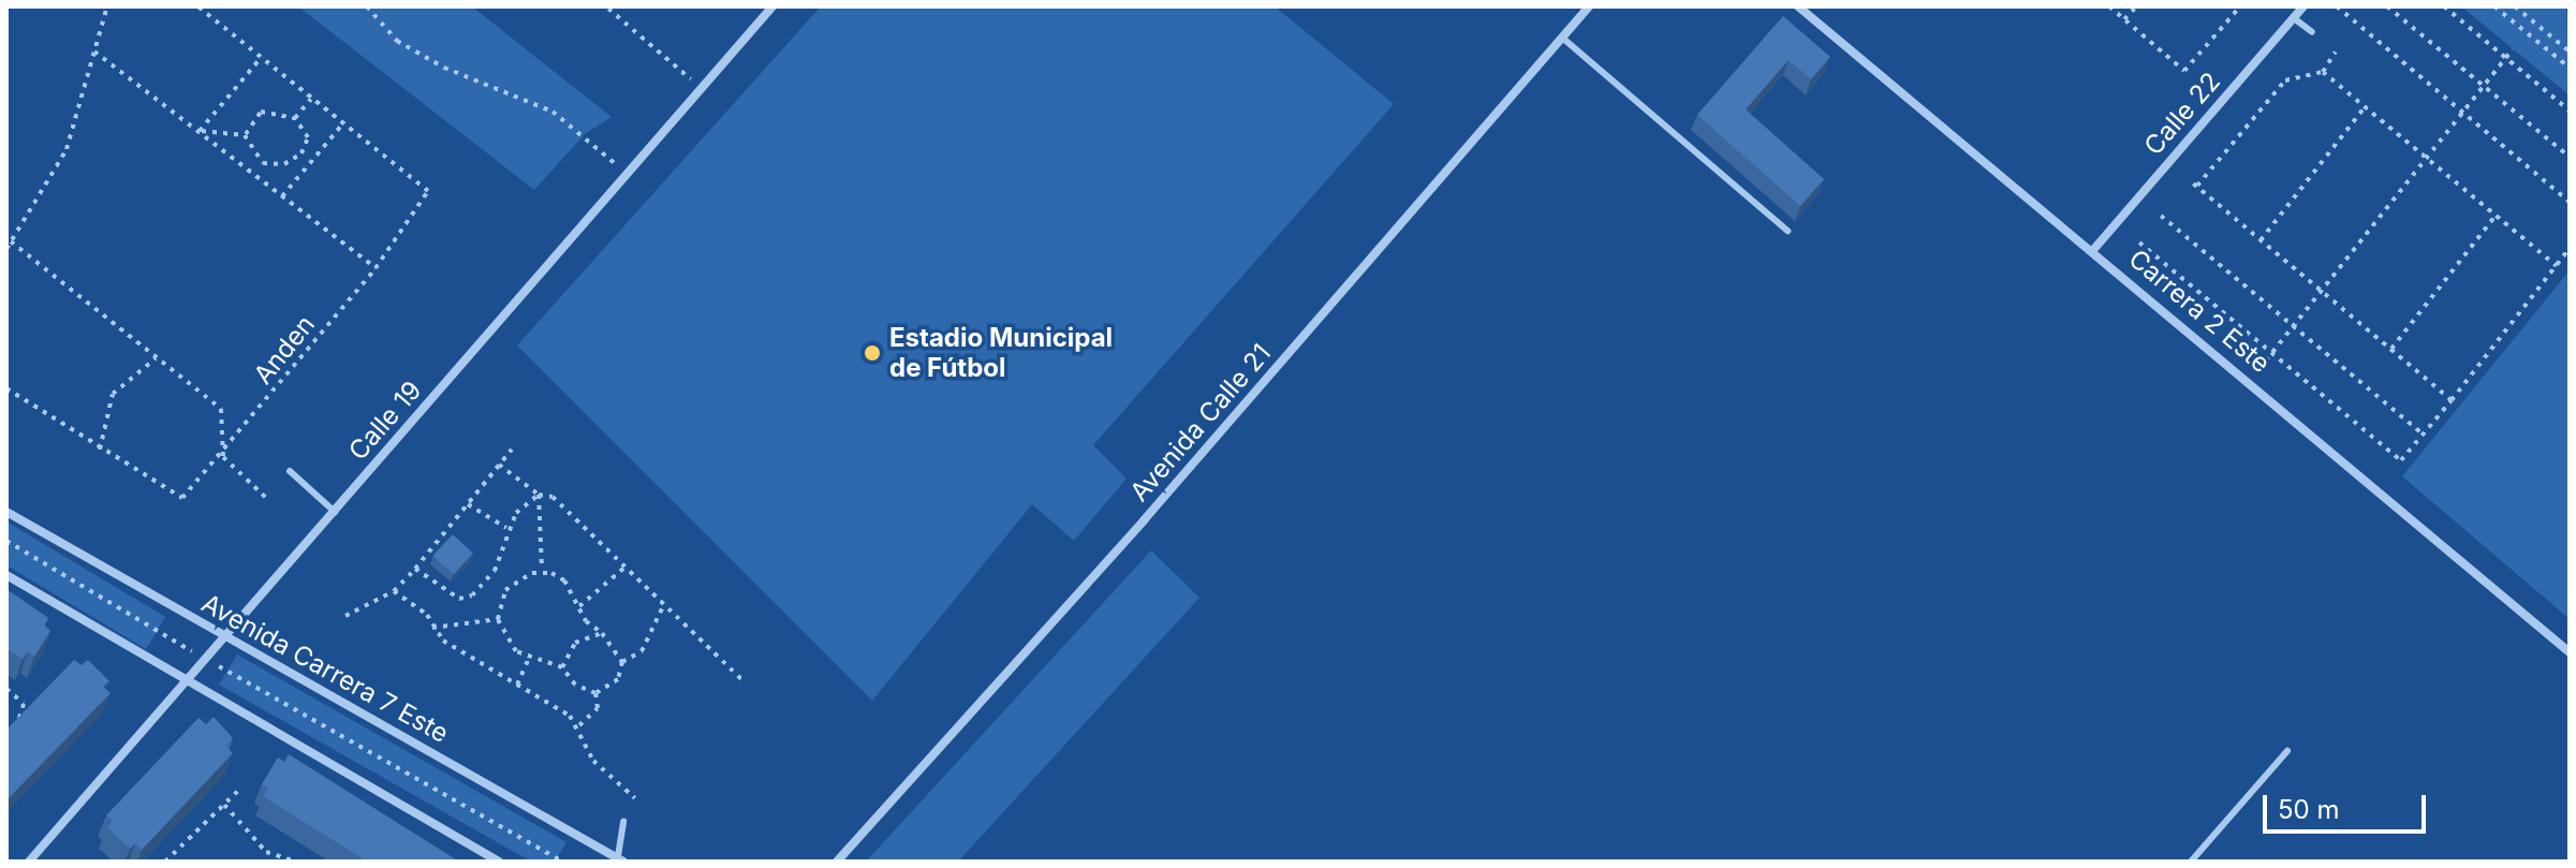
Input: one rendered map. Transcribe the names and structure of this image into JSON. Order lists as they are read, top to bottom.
{
  "streets": {
    "street": [
      "Calle 22",
      "Carrera 2 Este",
      "Calle 19",
      "Avenida Calle 21",
      "Avenida Carrera 7 Este"
    ],
    "path": ["Anden"]
  },
  "crossings": [
    ["Calle 22", "Carrera 2 Este"],
    ["Calle 19", "Avenida Carrera 7 Este"]
  ],
  "places": ["Estadio Municipal de Fútbol"],
  "scale_bar": "50 m"
}
